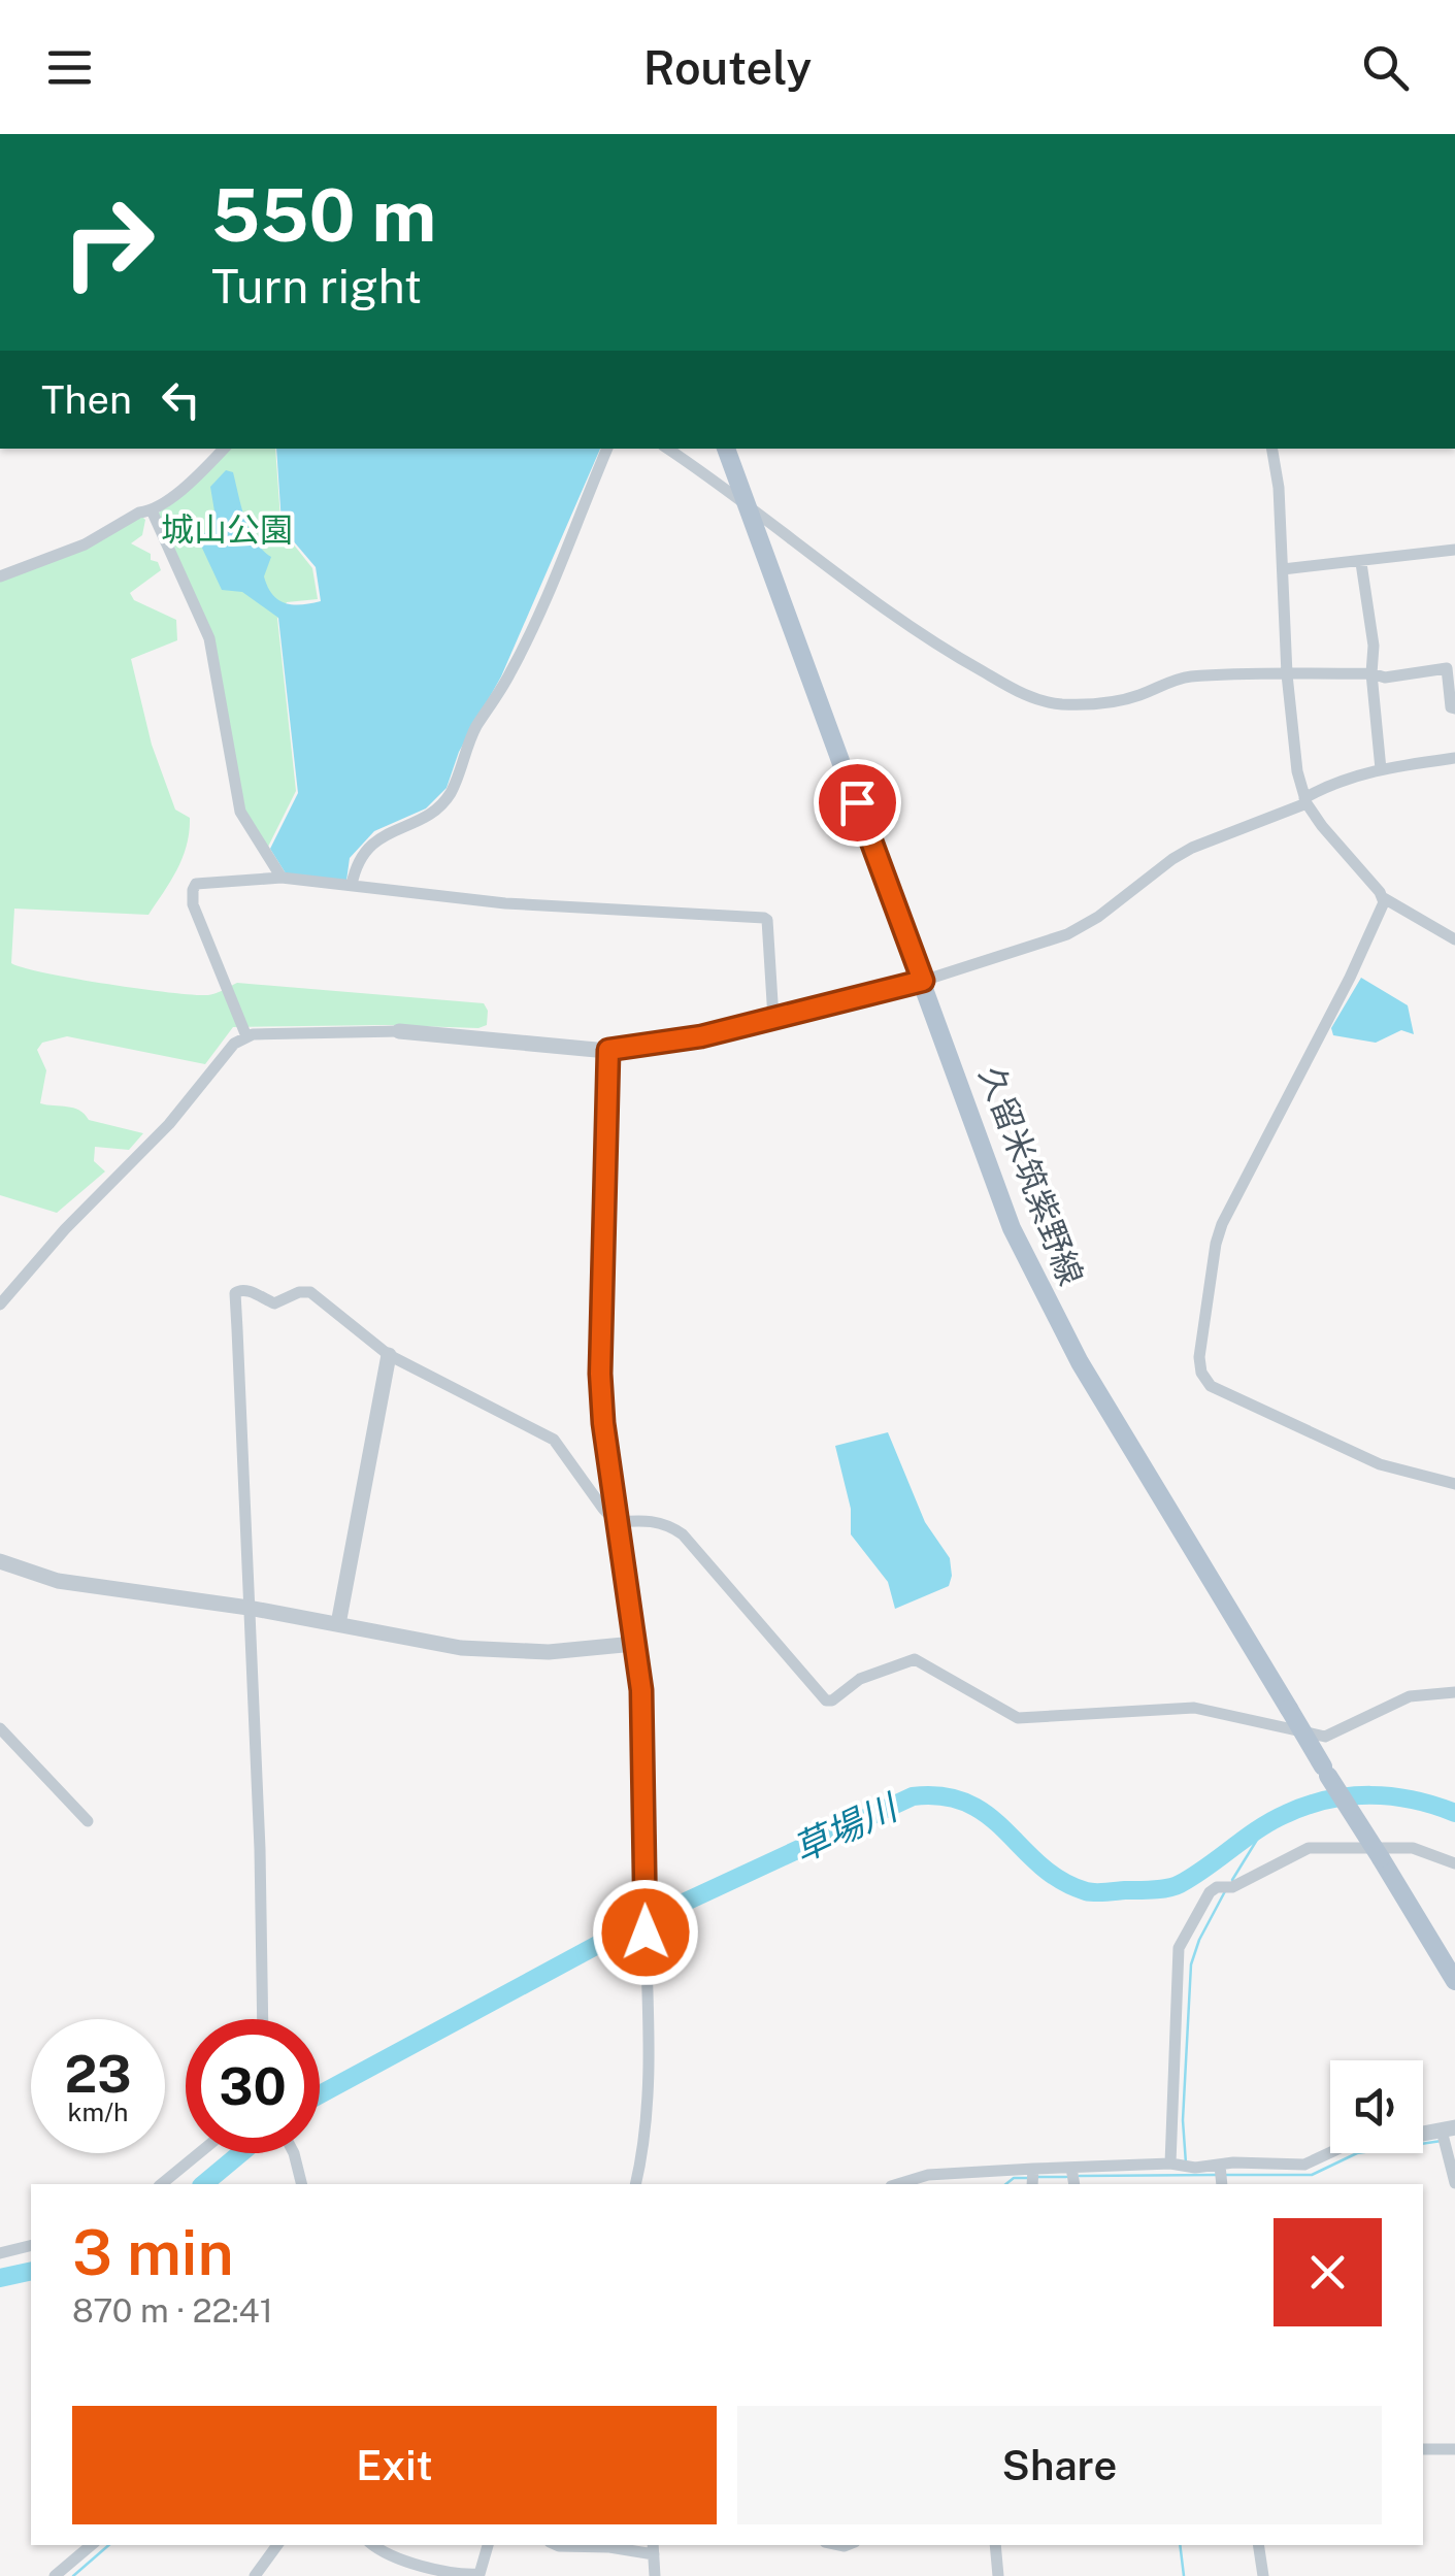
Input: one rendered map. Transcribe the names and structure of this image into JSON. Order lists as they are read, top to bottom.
{
  "streets": {
    "main road": ["久留米筑紫野線"]
  },
  "water": ["草場川"],
  "parks": ["城山公園"],
  "page": {
    "header": "Routely",
    "turn": ["550 m", "Turn right"],
    "then": "Then",
    "speed": "23 km/h",
    "limit": "30",
    "heading": ["3 min", "870 m · 22:41"],
    "buttons": ["Exit", "Share"]
  }
}
